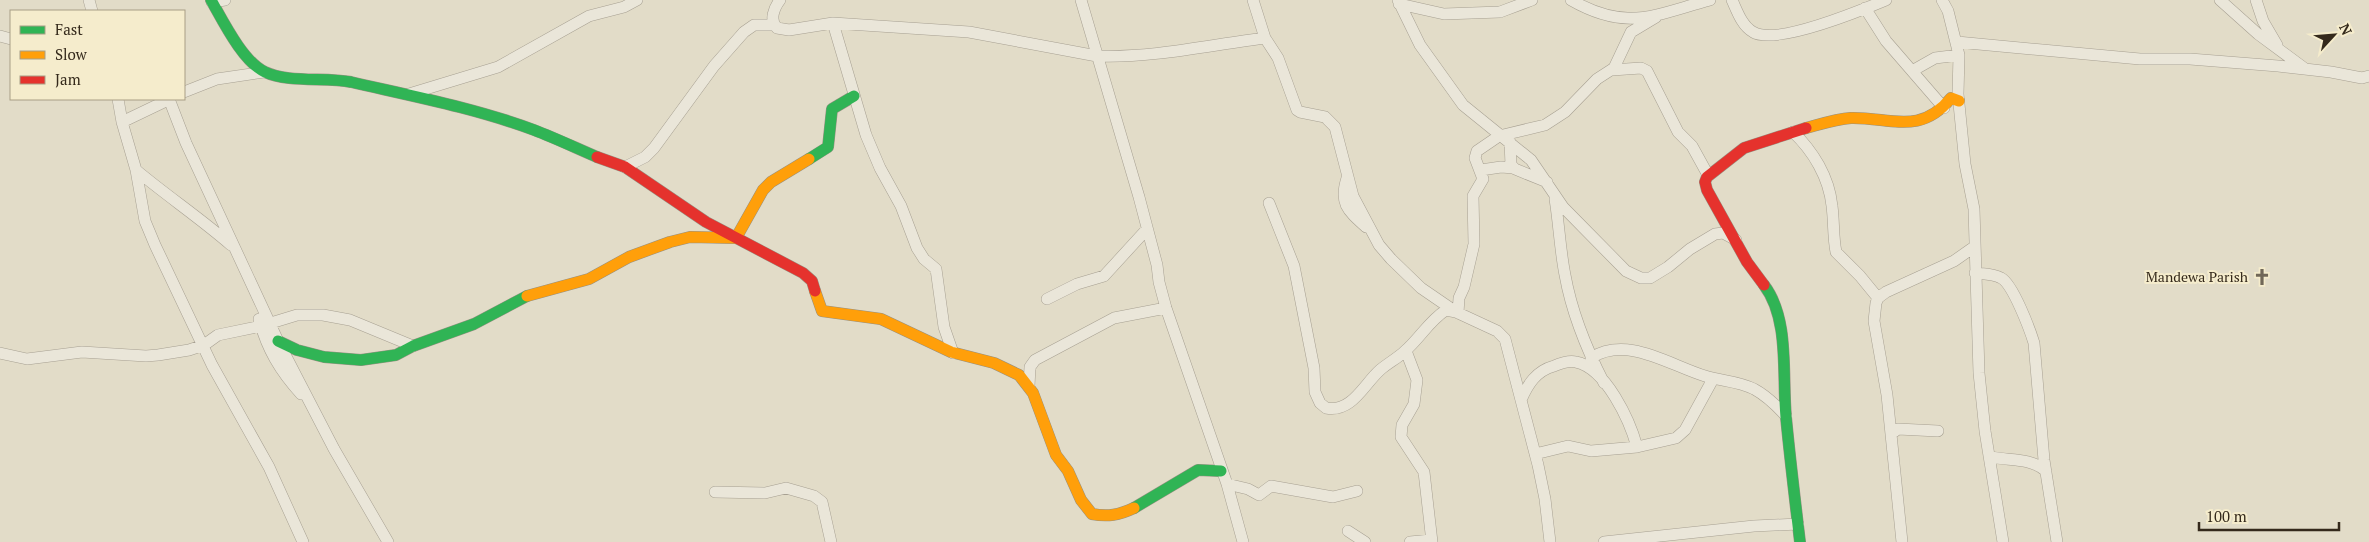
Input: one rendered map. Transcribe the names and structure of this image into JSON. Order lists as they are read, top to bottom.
{
  "places": {
    "church": ["Mandewa Parish"]
  },
  "legend": ["Fast", "Slow", "Jam"],
  "scale_bar": "100 m",
  "north": "top right"
}
